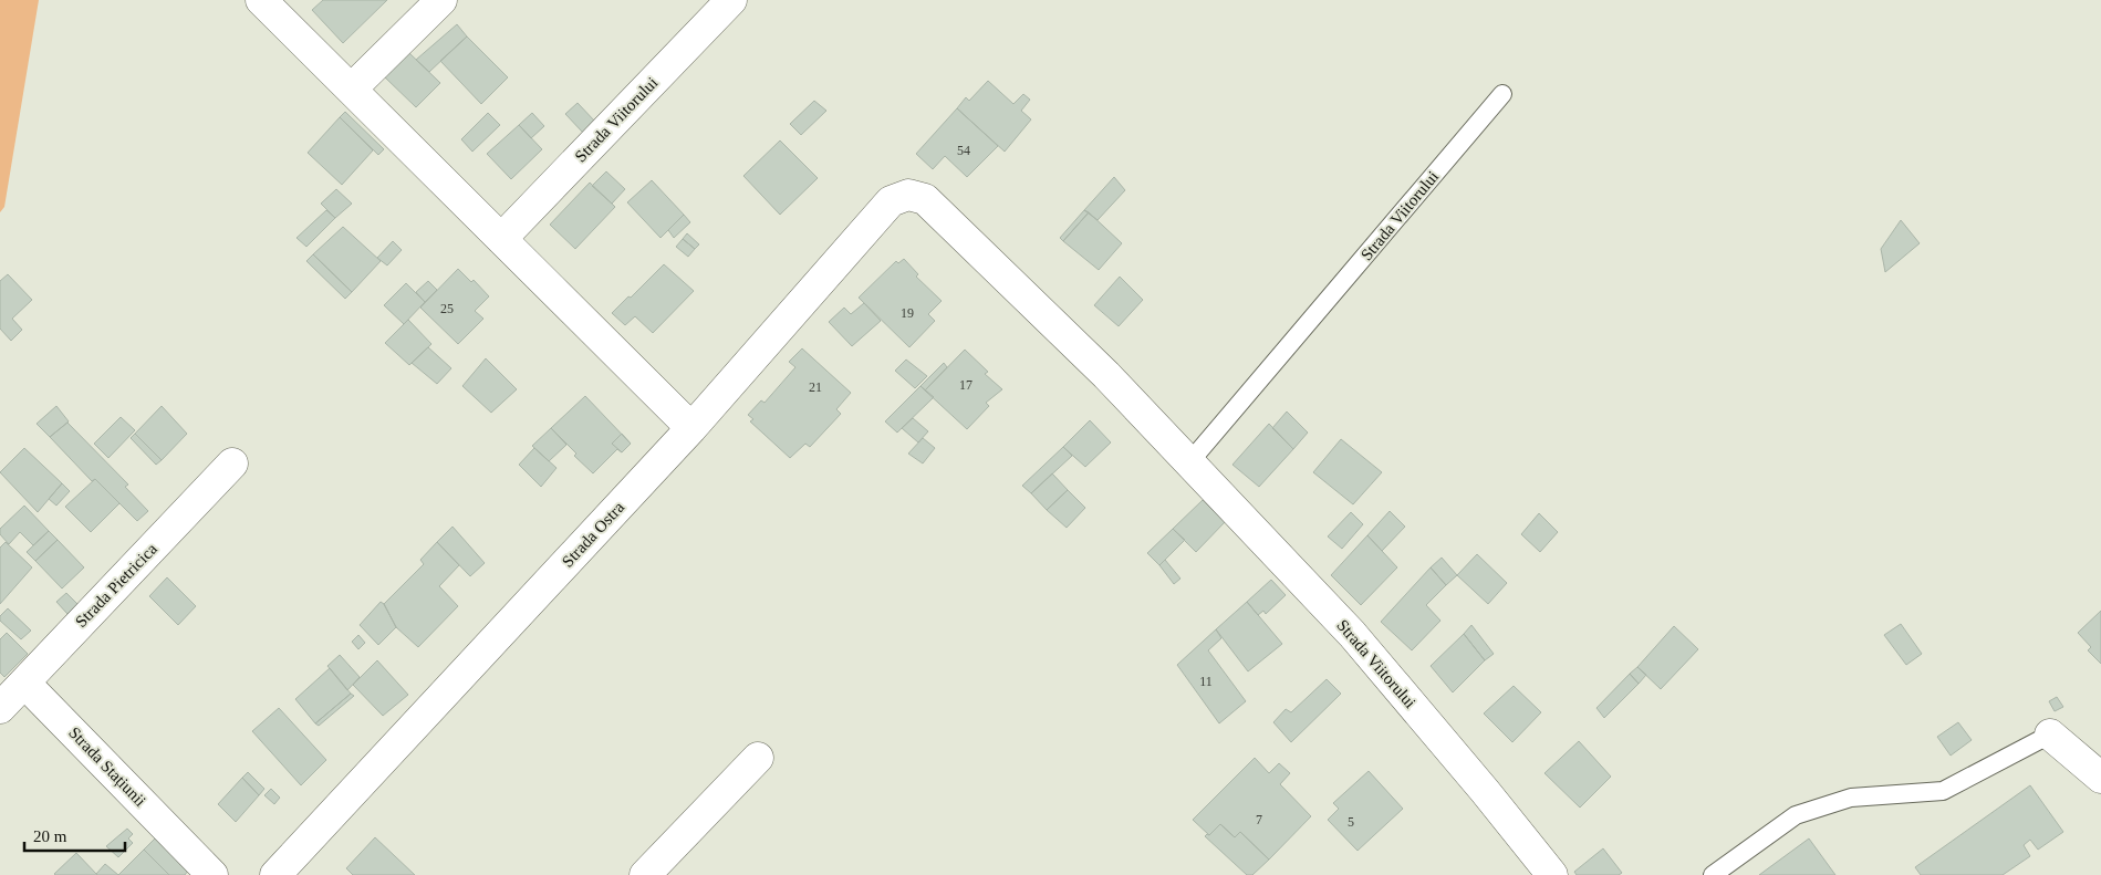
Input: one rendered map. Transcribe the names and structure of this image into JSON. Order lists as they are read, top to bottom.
{
  "streets": {
    "street": [
      "Strada Viitorului",
      "Strada Ostra",
      "Strada Pietricica",
      "Strada Stațiunii"
    ]
  },
  "crossings": [
    ["Strada Viitorului", "Strada Ostra"],
    ["Strada Pietricica", "Strada Stațiunii"]
  ],
  "house_numbers": [
    "54",
    "25",
    "19",
    "17",
    "21",
    "11",
    "7",
    "5"
  ],
  "scale_bar": "20 m"
}
